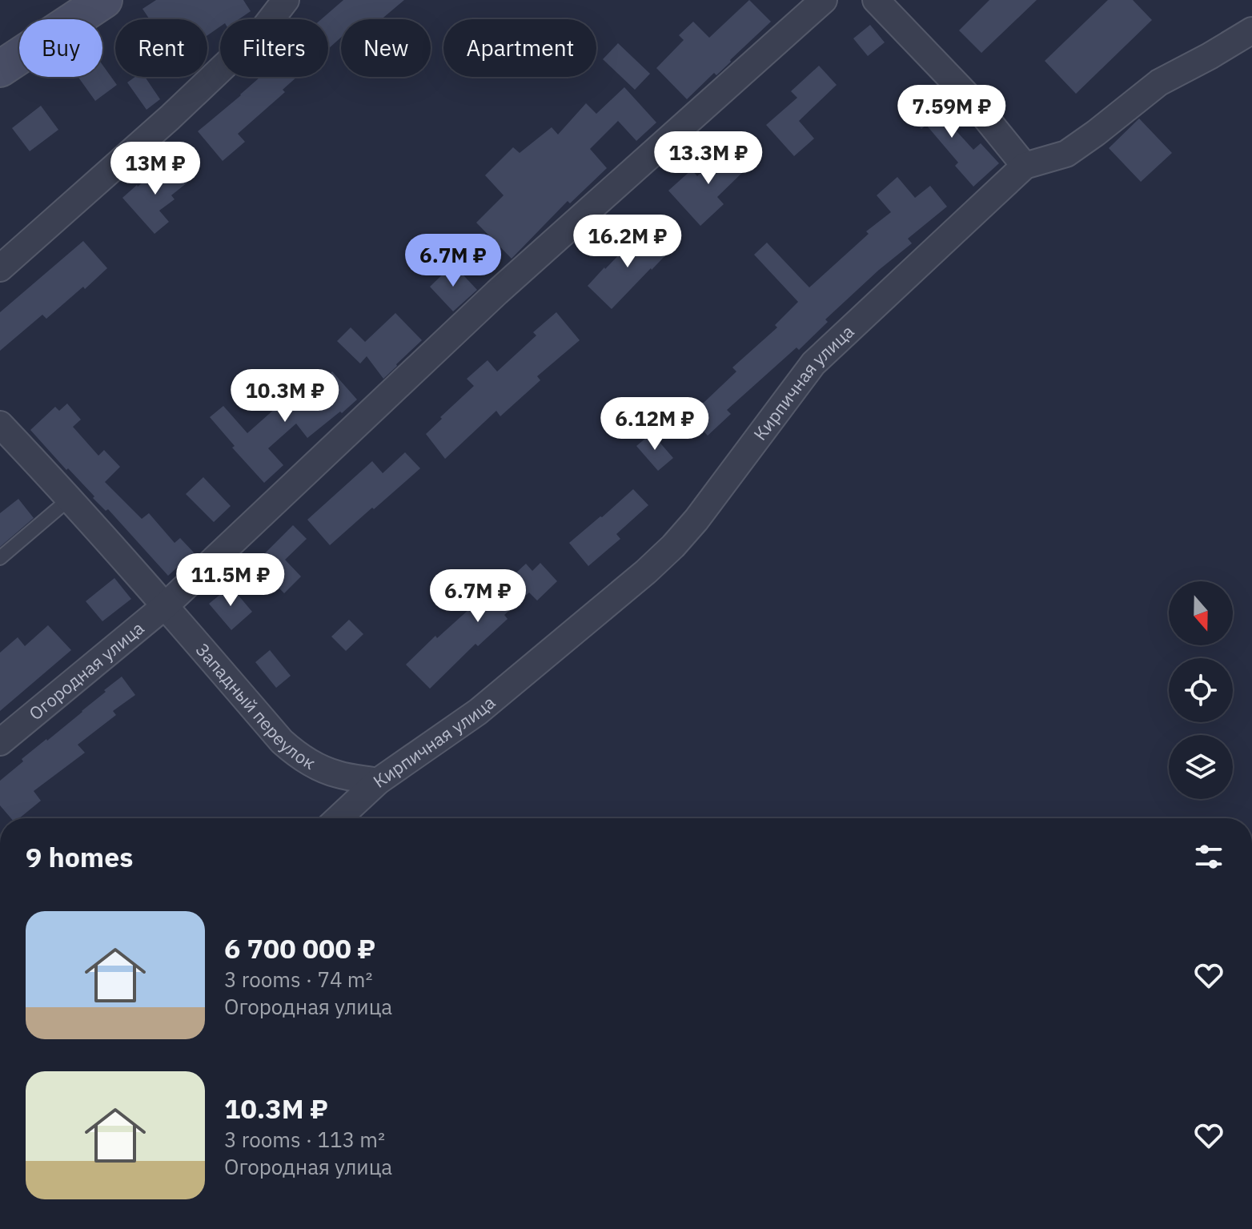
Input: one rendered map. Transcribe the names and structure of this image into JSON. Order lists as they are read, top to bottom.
{
  "streets": {
    "street": ["Кирпичная улица", "Огородная улица", "Западный переулок"]
  },
  "crossings": [
    ["Кирпичная улица", "Западный переулок"],
    ["Огородная улица", "Западный переулок"]
  ],
  "north": "bottom",
  "page": {
    "chip": [
      "Buy",
      "Rent",
      "Filters",
      "New",
      "Apartment"
    ],
    "price": [
      "7.59M ₽",
      "13.3M ₽",
      "13M ₽",
      "16.2M ₽",
      "6.7M ₽",
      "10.3M ₽",
      "6.12M ₽",
      "11.5M ₽",
      "6.7M ₽"
    ],
    "heading": "9 homes",
    "list": [
      {
        "name": "6 700 000 ₽",
        "note": "3 rooms · 74 m² · Огородная улица"
      },
      {
        "name": "10.3M ₽",
        "note": "3 rooms · 113 m² · Огородная улица"
      }
    ]
  }
}
